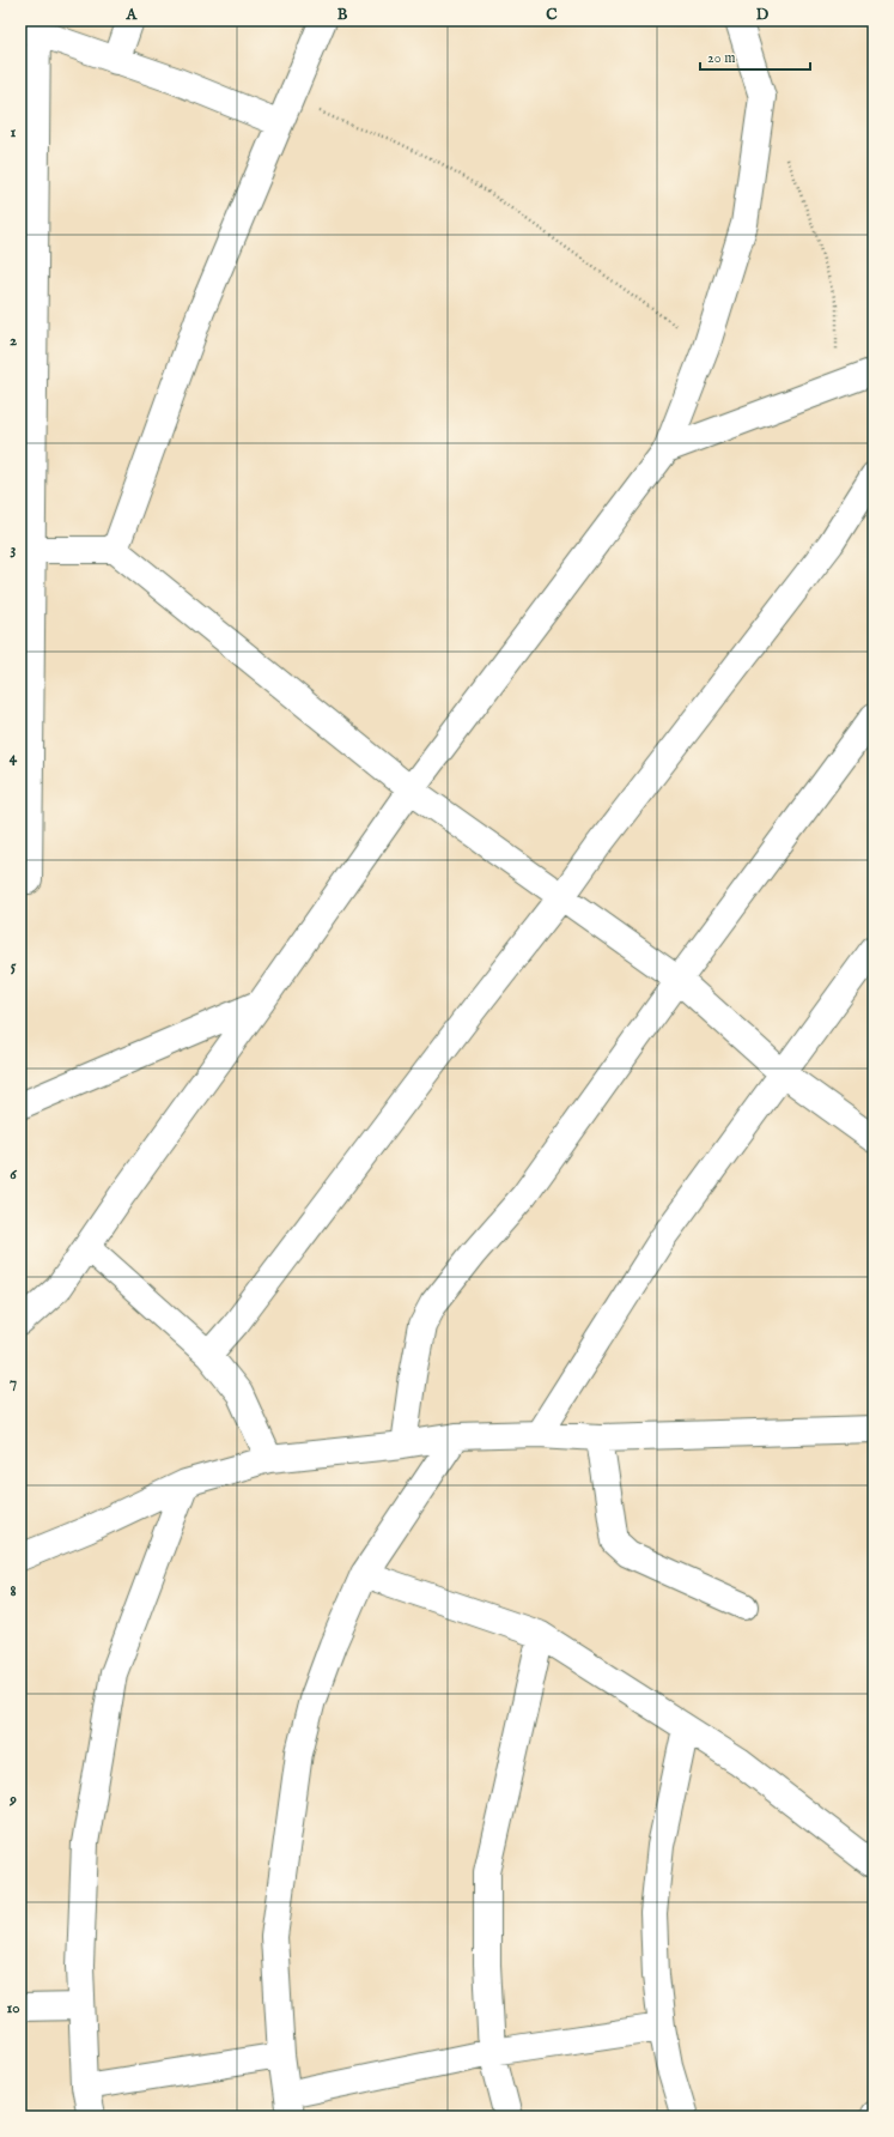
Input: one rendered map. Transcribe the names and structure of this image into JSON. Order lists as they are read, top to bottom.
{
  "scale_bar": "20 m",
  "grid": {
    "columns": [
      "A",
      "B",
      "C",
      "D"
    ],
    "rows": [
      "1",
      "2",
      "3",
      "4",
      "5",
      "6",
      "7",
      "8",
      "9",
      "10"
    ]
  }
}
